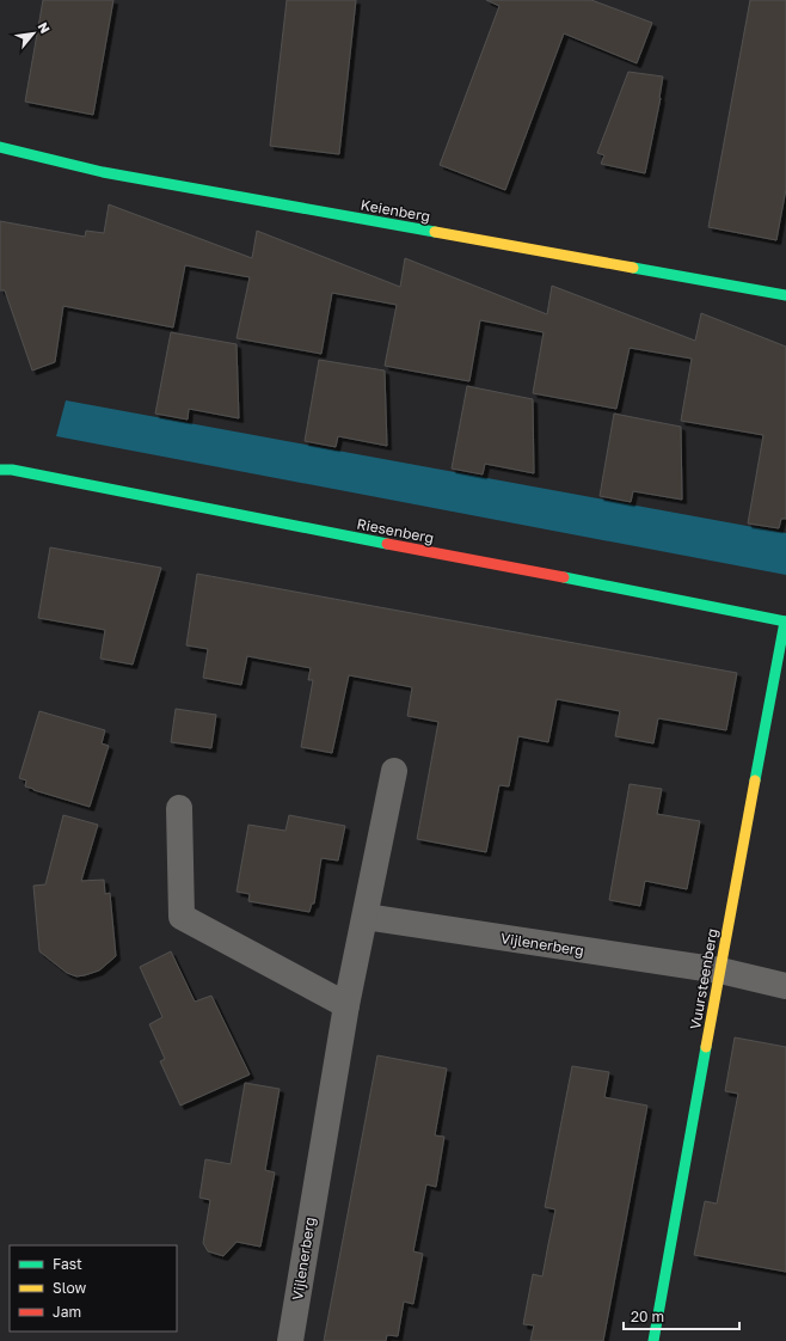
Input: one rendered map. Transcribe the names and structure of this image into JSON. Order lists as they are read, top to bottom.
{
  "streets": {
    "street": [
      "Keienberg",
      "Riesenberg",
      "Vijlenerberg",
      "Vuursteenberg"
    ]
  },
  "crossings": [
    ["Riesenberg", "Vuursteenberg"],
    ["Vijlenerberg", "Vuursteenberg"]
  ],
  "legend": ["Fast", "Slow", "Jam"],
  "scale_bar": "20 m",
  "north": "top right"
}
